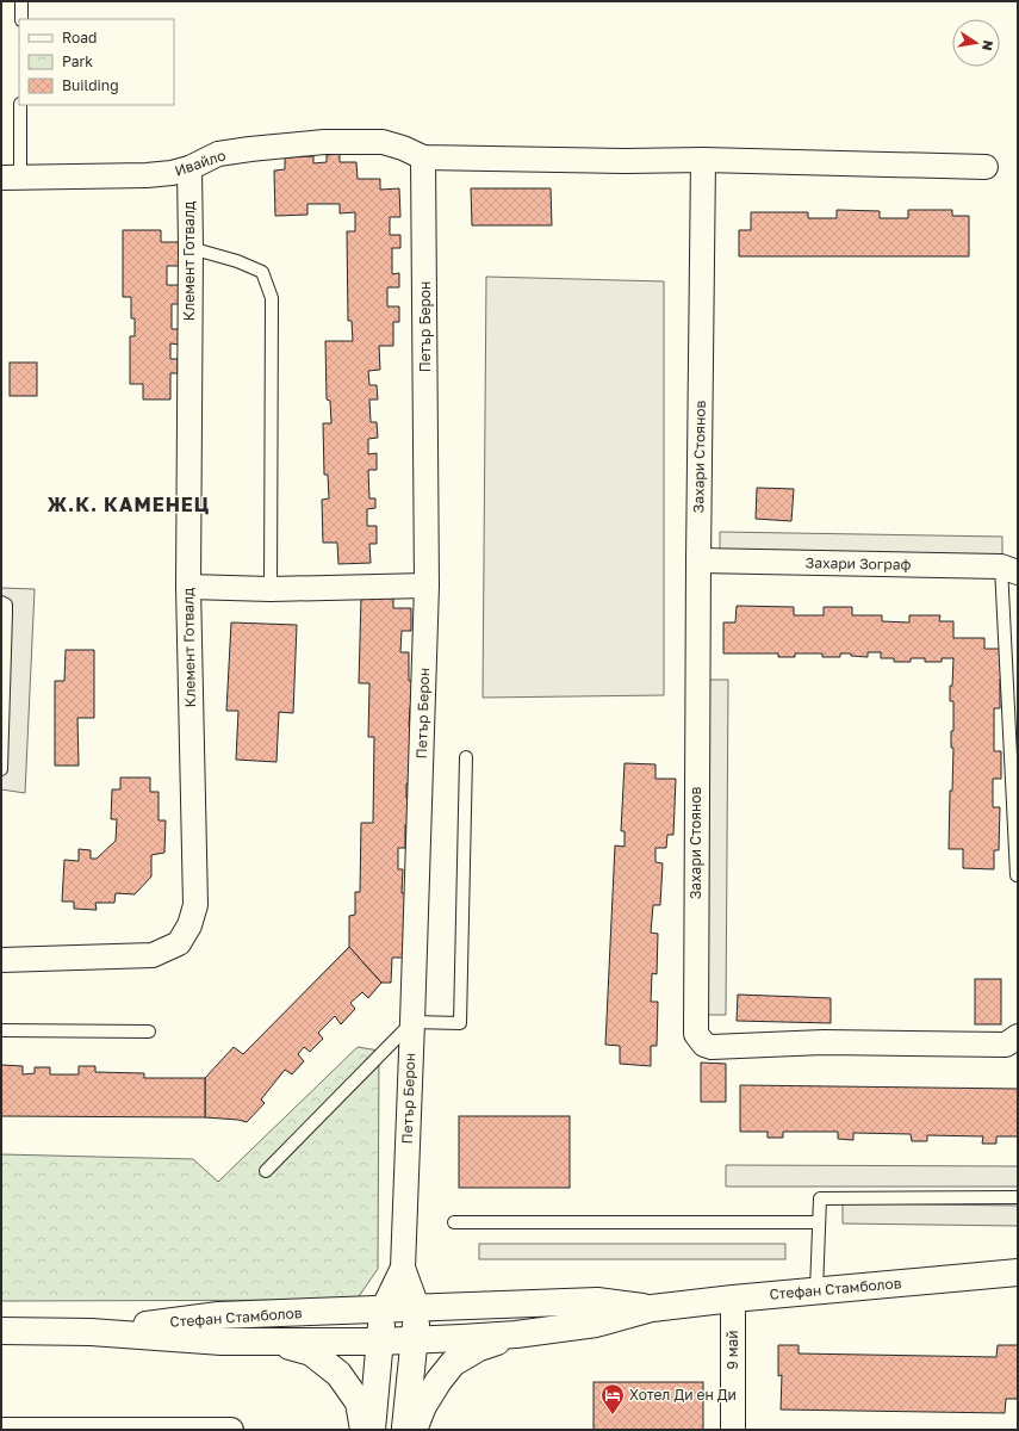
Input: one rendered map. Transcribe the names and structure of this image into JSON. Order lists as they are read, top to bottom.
{
  "streets": {
    "street": [
      "Ивайло",
      "Клемент Готвалд",
      "Петър Берон",
      "Захари Стоянов",
      "Захари Зограф",
      "Стефан Стамболов",
      "9 май"
    ]
  },
  "crossings": [
    ["Ивайло", "Клемент Готвалд"],
    ["Ивайло", "Петър Берон"],
    ["Петър Берон", "Стефан Стамболов"],
    ["Захари Стоянов", "Захари Зограф"],
    ["Стефан Стамболов", "9 май"]
  ],
  "districts": ["Ж.К. КАМЕНЕЦ"],
  "places": {
    "hotel": ["Хотел Ди ен Ди"]
  },
  "legend": ["Road", "Park", "Building"],
  "north": "right"
}
